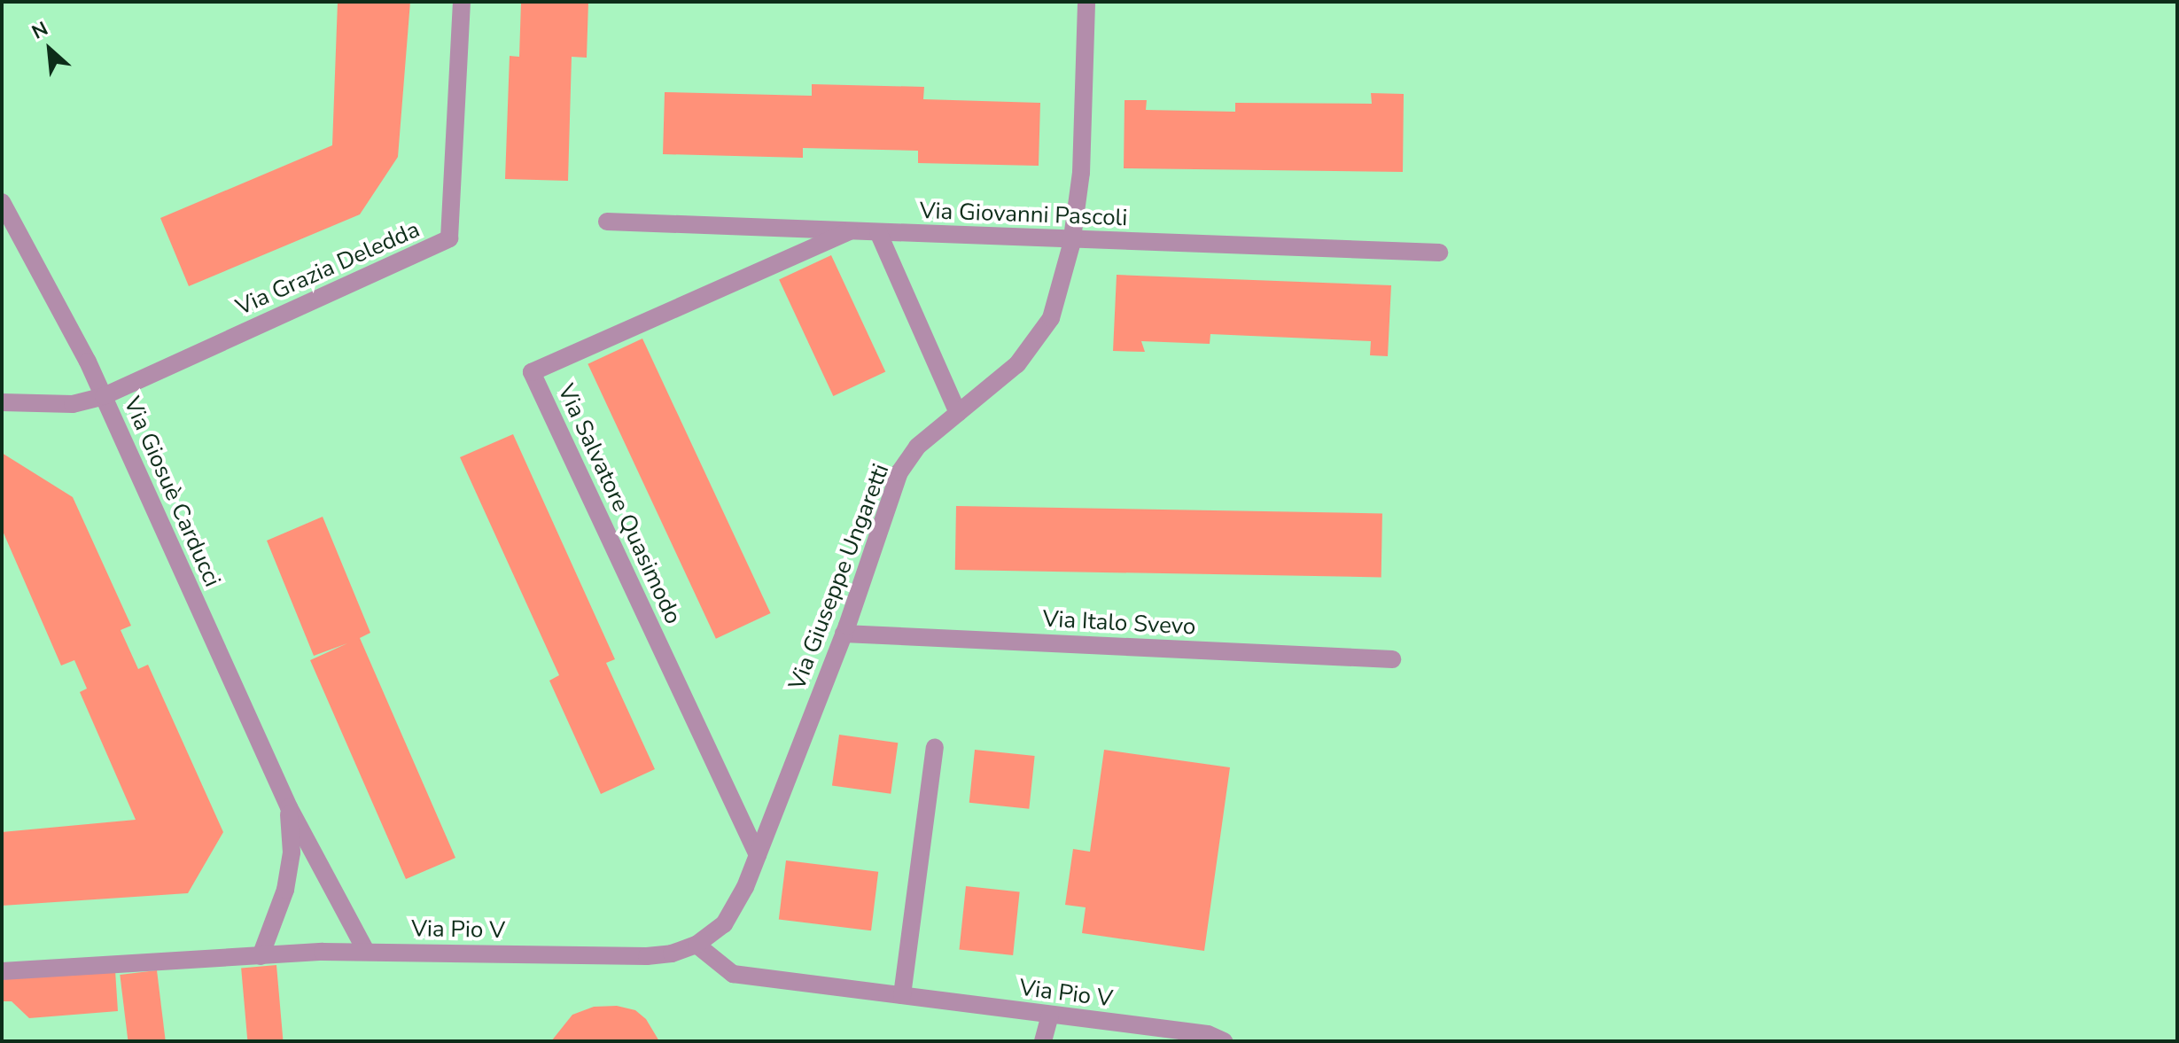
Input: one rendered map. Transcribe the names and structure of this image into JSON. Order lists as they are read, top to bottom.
{
  "streets": {
    "street": [
      "Via Giovanni Pascoli",
      "Via Grazia Deledda",
      "Via Giosuè Carducci",
      "Via Salvatore Quasimodo",
      "Via Giuseppe Ungaretti",
      "Via Italo Svevo",
      "Via Pio V"
    ]
  },
  "crossings": [
    ["Via Giovanni Pascoli", "Via Salvatore Quasimodo"],
    ["Via Giovanni Pascoli", "Via Giuseppe Ungaretti"],
    ["Via Grazia Deledda", "Via Giosuè Carducci"],
    ["Via Giosuè Carducci", "Via Pio V"],
    ["Via Salvatore Quasimodo", "Via Giuseppe Ungaretti"],
    ["Via Giuseppe Ungaretti", "Via Italo Svevo"],
    ["Via Giuseppe Ungaretti", "Via Pio V"]
  ],
  "north": "top left"
}
